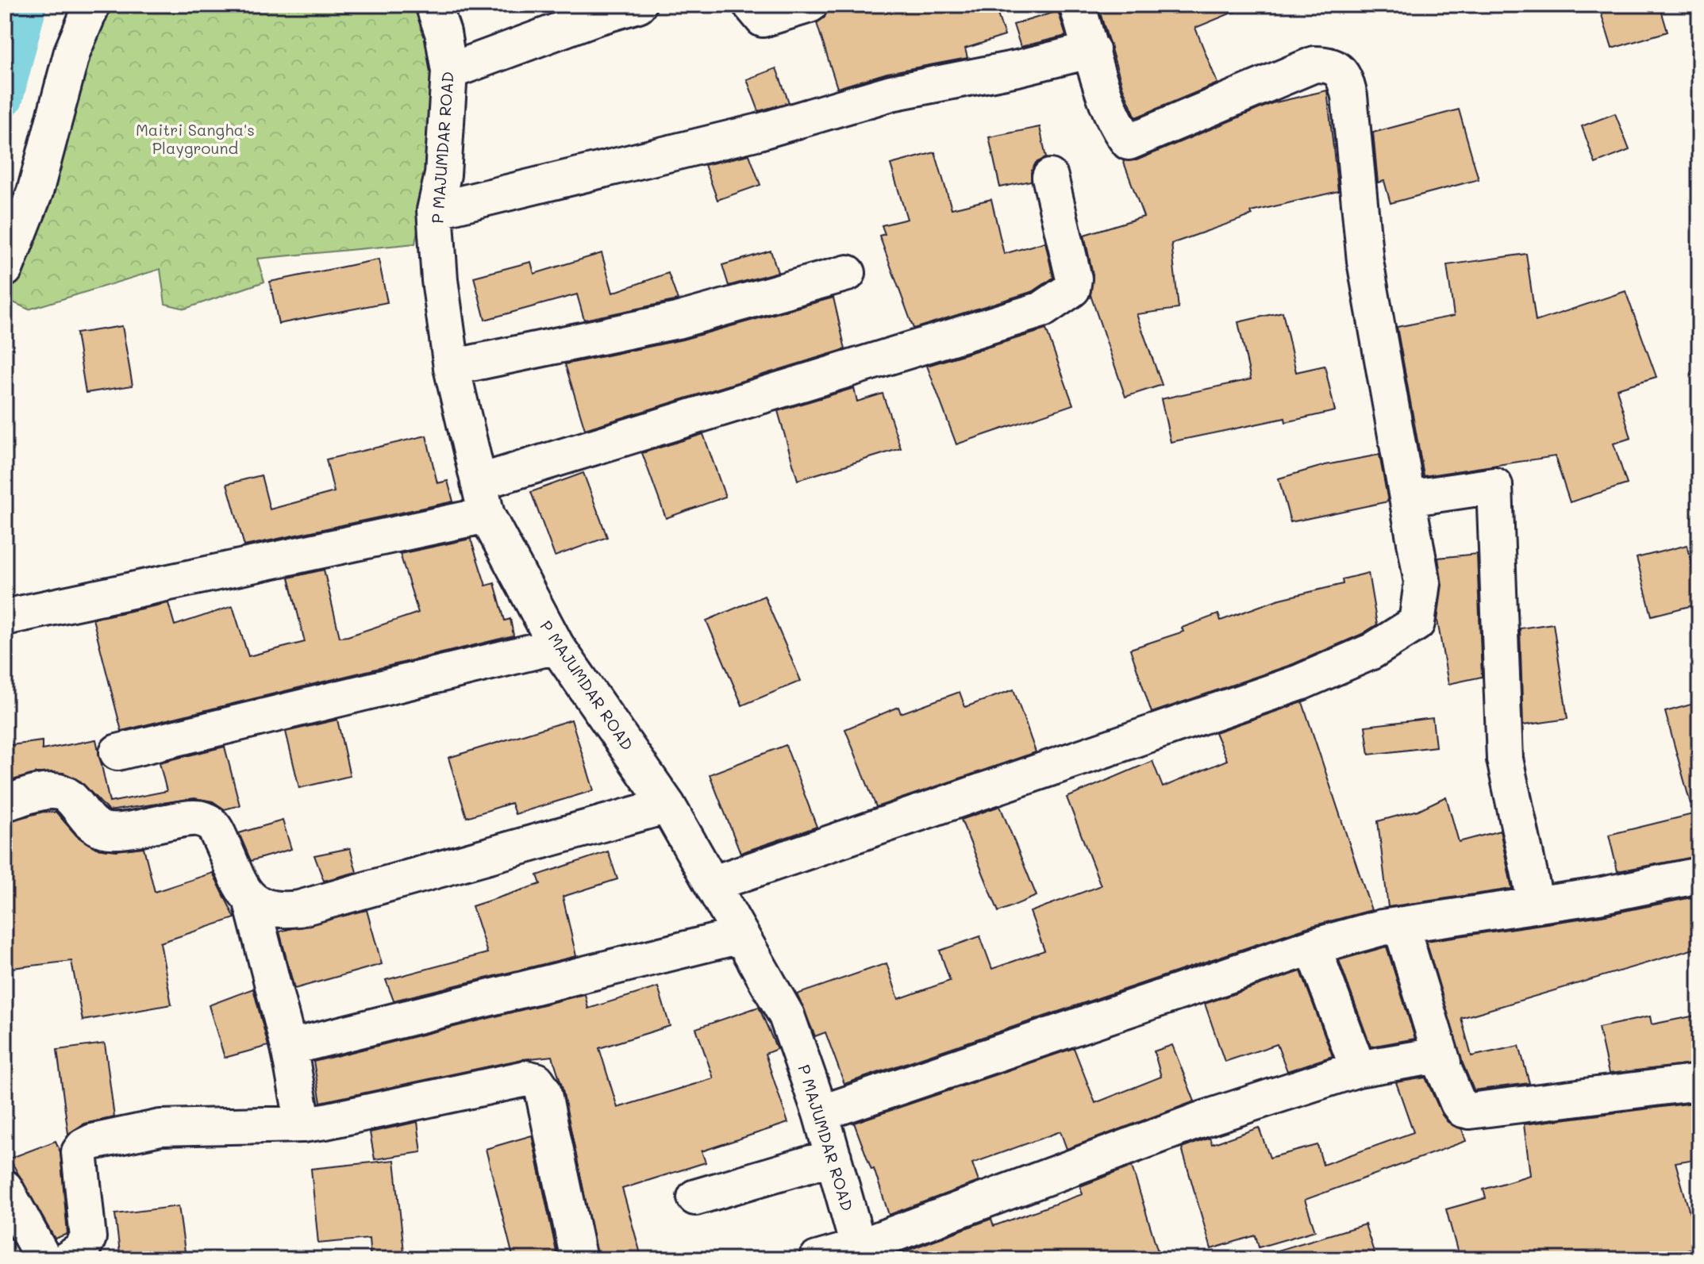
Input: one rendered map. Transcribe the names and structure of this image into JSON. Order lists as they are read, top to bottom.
{
  "streets": {
    "street": ["P MAJUMDAR ROAD"]
  },
  "parks": ["Maitri Sangha's Playground"]
}
